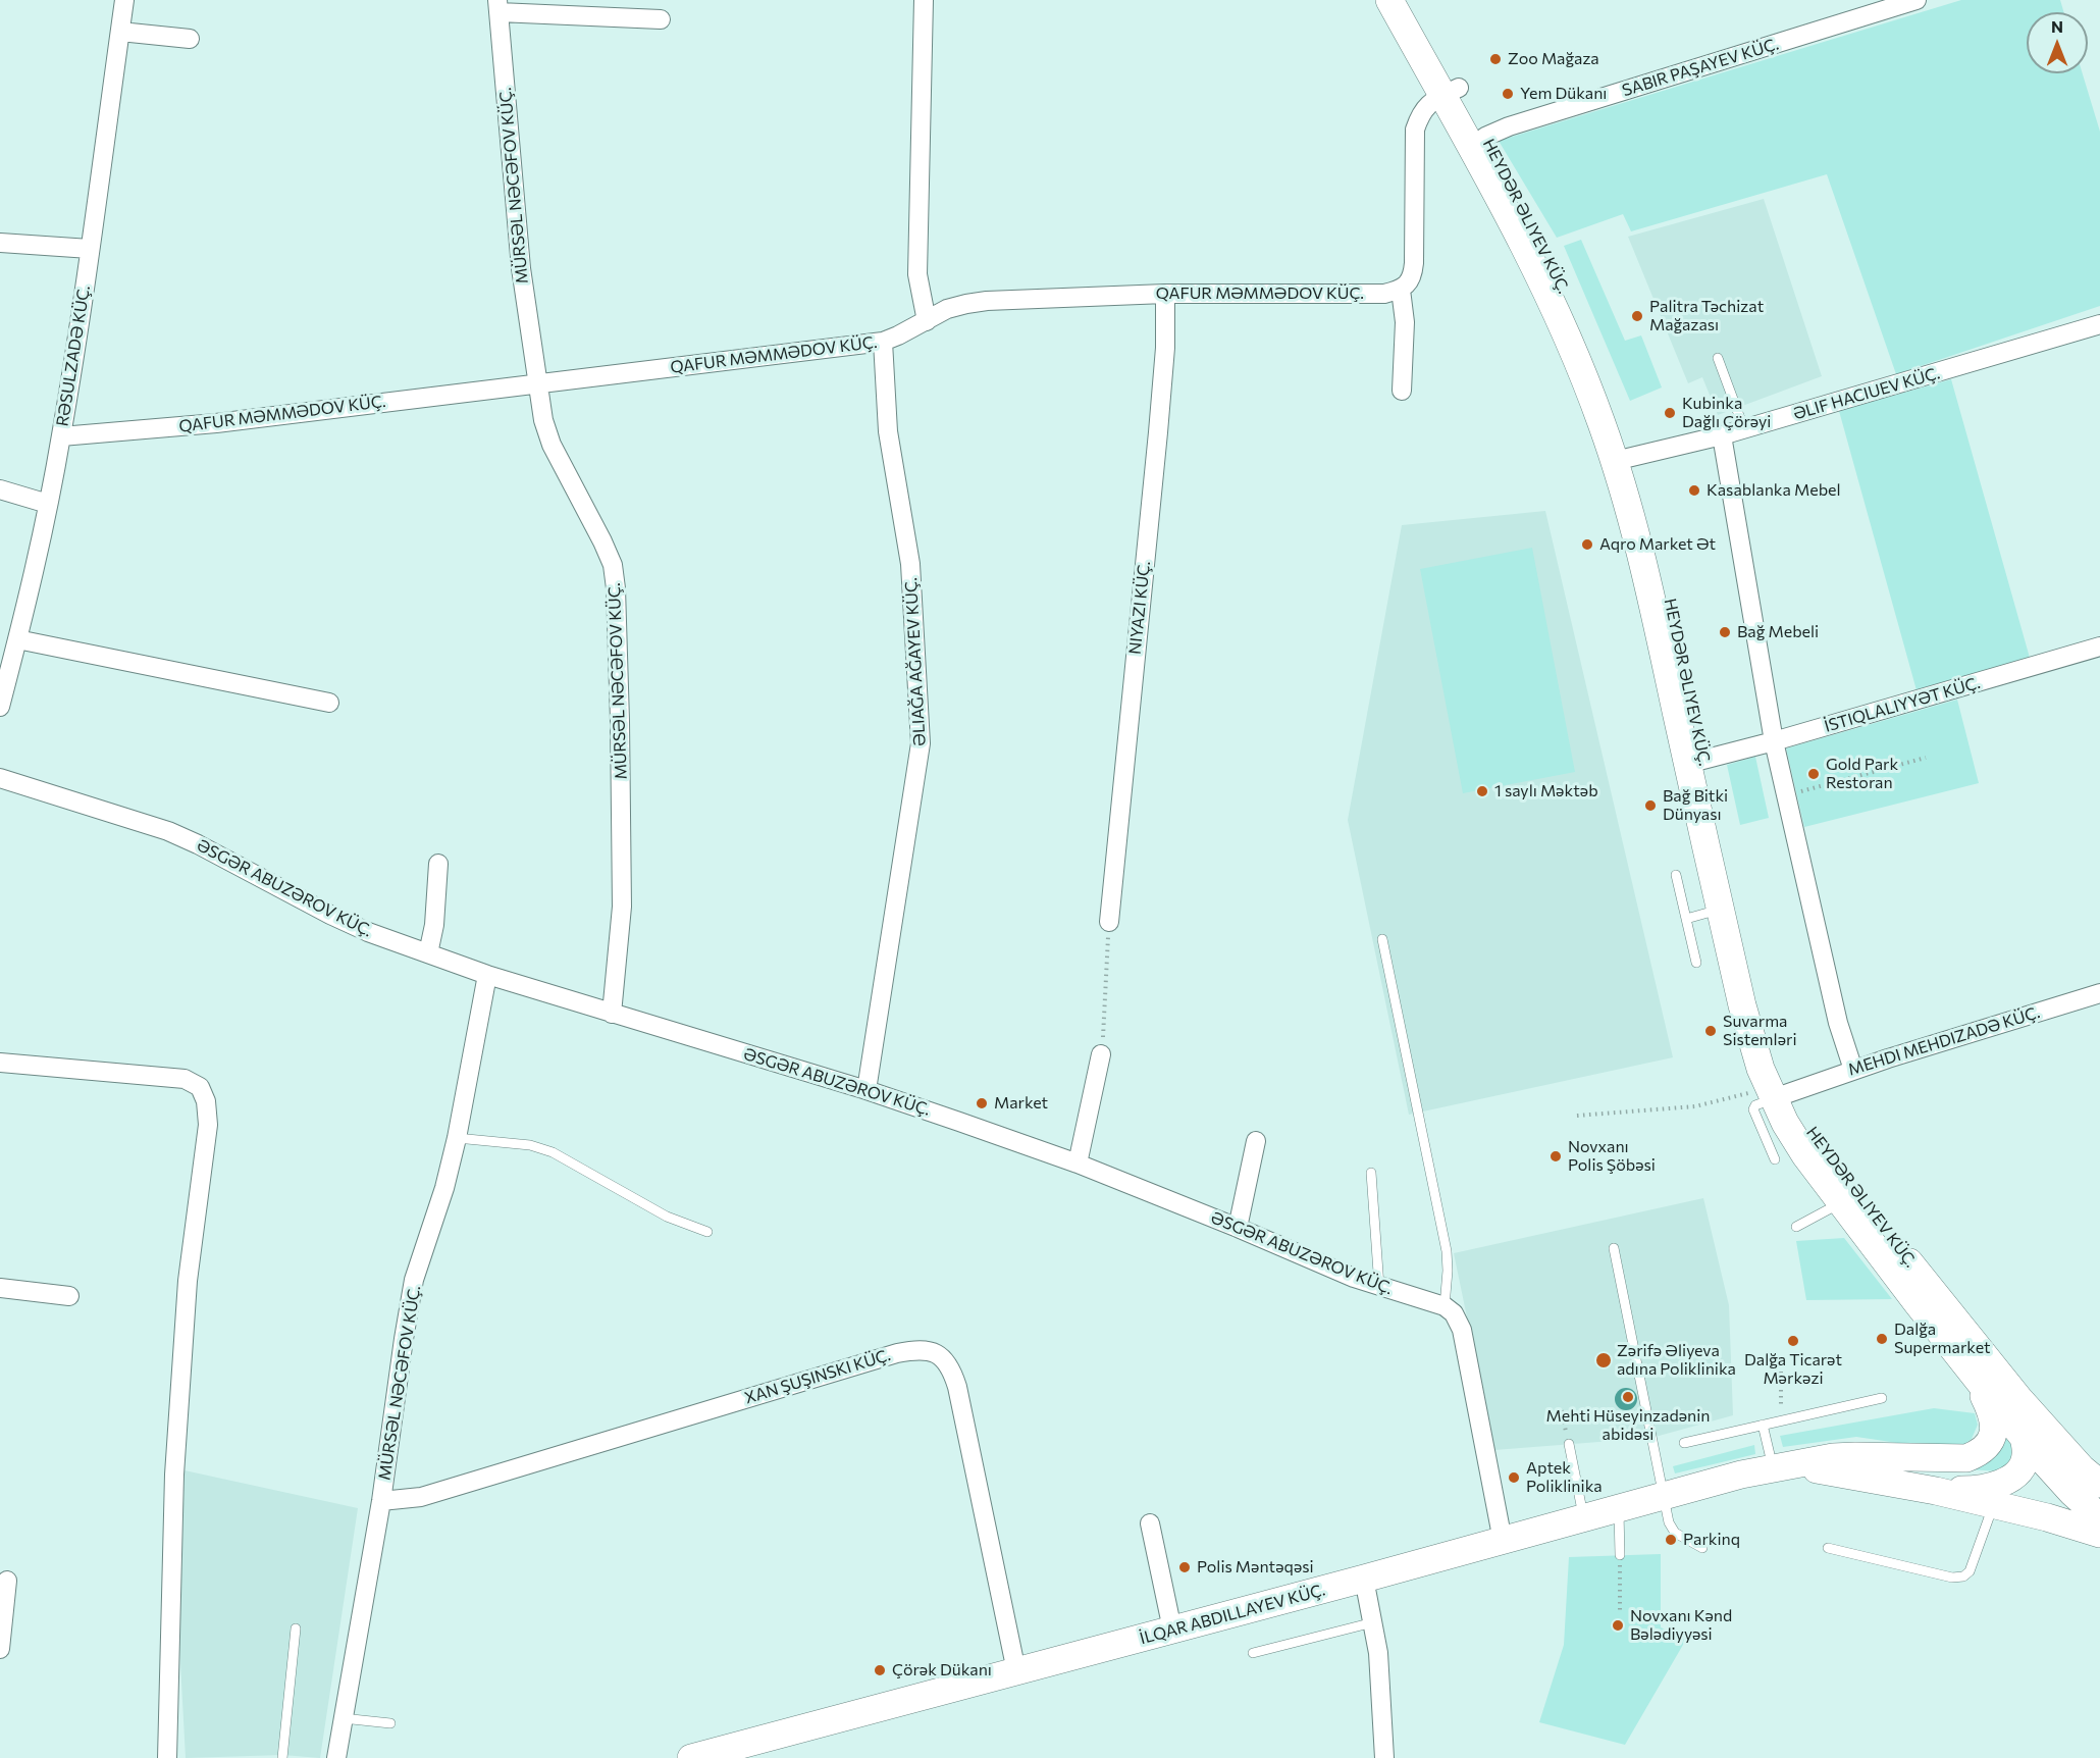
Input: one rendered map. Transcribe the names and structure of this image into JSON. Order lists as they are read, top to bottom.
{
  "streets": {
    "main road": ["HEYDƏR ƏLIYEV KÜÇ.", "İLQAR ABDILLAYEV KÜÇ."],
    "street": [
      "SABIR PAŞAYEV KÜÇ.",
      "MÜRSƏL NƏCƏFOV KÜÇ.",
      "QAFUR MƏMMƏDOV KÜÇ.",
      "RƏSULZADƏ KÜÇ.",
      "NIYAZI KÜÇ.",
      "ƏLIAĞA AĞAYEV KÜÇ.",
      "İSTIQLALIYYƏT KÜÇ.",
      "ƏSGƏR ABUZƏROV KÜÇ.",
      "MEHDI MEHDIZADƏ KÜÇ.",
      "XAN ŞUŞINSKI KÜÇ."
    ]
  },
  "crossings": [
    ["SABIR PAŞAYEV KÜÇ.", "HEYDƏR ƏLIYEV KÜÇ."],
    ["MÜRSƏL NƏCƏFOV KÜÇ.", "QAFUR MƏMMƏDOV KÜÇ."],
    ["MÜRSƏL NƏCƏFOV KÜÇ.", "ƏSGƏR ABUZƏROV KÜÇ."],
    ["MÜRSƏL NƏCƏFOV KÜÇ.", "XAN ŞUŞINSKI KÜÇ."],
    ["HEYDƏR ƏLIYEV KÜÇ.", "İSTIQLALIYYƏT KÜÇ."],
    ["HEYDƏR ƏLIYEV KÜÇ.", "MEHDI MEHDIZADƏ KÜÇ."],
    ["QAFUR MƏMMƏDOV KÜÇ.", "RƏSULZADƏ KÜÇ."],
    ["QAFUR MƏMMƏDOV KÜÇ.", "NIYAZI KÜÇ."],
    ["QAFUR MƏMMƏDOV KÜÇ.", "ƏLIAĞA AĞAYEV KÜÇ."],
    ["ƏLIAĞA AĞAYEV KÜÇ.", "ƏSGƏR ABUZƏROV KÜÇ."],
    ["XAN ŞUŞINSKI KÜÇ.", "İLQAR ABDILLAYEV KÜÇ."]
  ],
  "places": [
    "Zoo Mağaza",
    "Yem Dükanı",
    "Palitra Təchizat Mağazası",
    "Kubinka Dağlı Çörəyi",
    "Kasablanka Mebel",
    "Aqro Market Ət",
    "Bağ Mebeli",
    "Gold Park Restoran",
    "1 saylı Məktəb",
    "Bağ Bitki Dünyası",
    "Suvarma Sistemləri",
    "Market",
    "Novxanı Polis Şöbəsi",
    "Dalğa Supermarket",
    "Dalğa Ticarət Mərkəzi",
    "Zərifə Əliyeva adına Poliklinika",
    "Mehti Hüseyinzadənin abidəsi",
    "Aptek Poliklinika",
    "Parkinq",
    "Polis Məntəqəsi",
    "Novxanı Kənd Bələdiyyəsi",
    "Çörək Dükanı"
  ],
  "north": "top"
}
